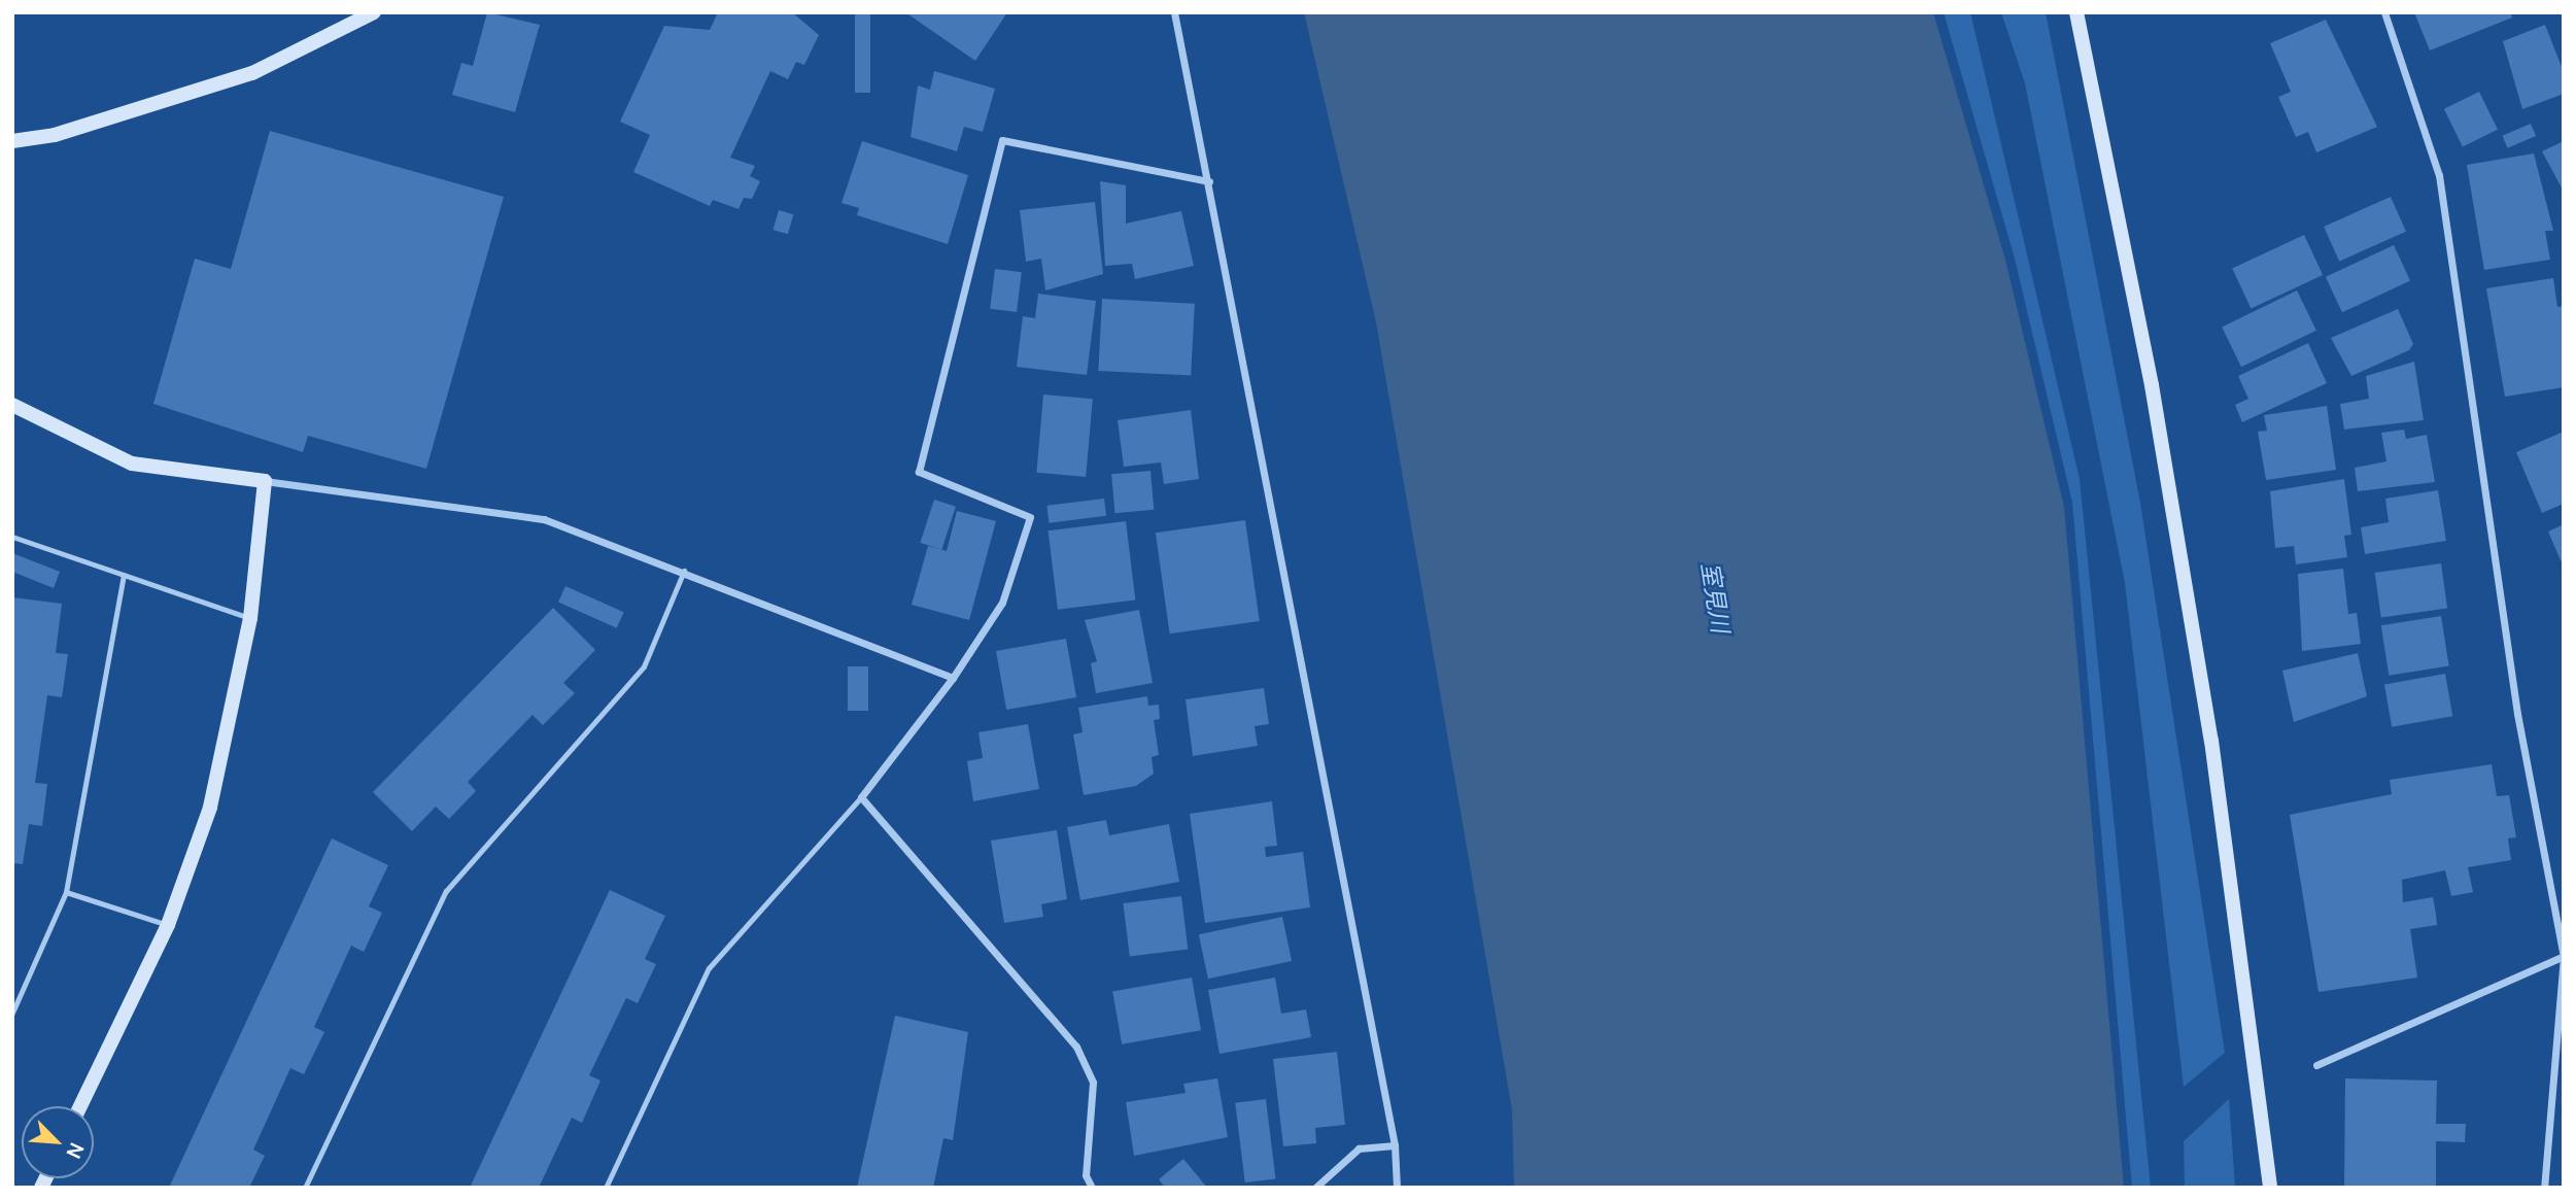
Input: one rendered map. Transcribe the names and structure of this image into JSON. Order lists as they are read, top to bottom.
{
  "water": ["室見川"],
  "north": "bottom right"
}
